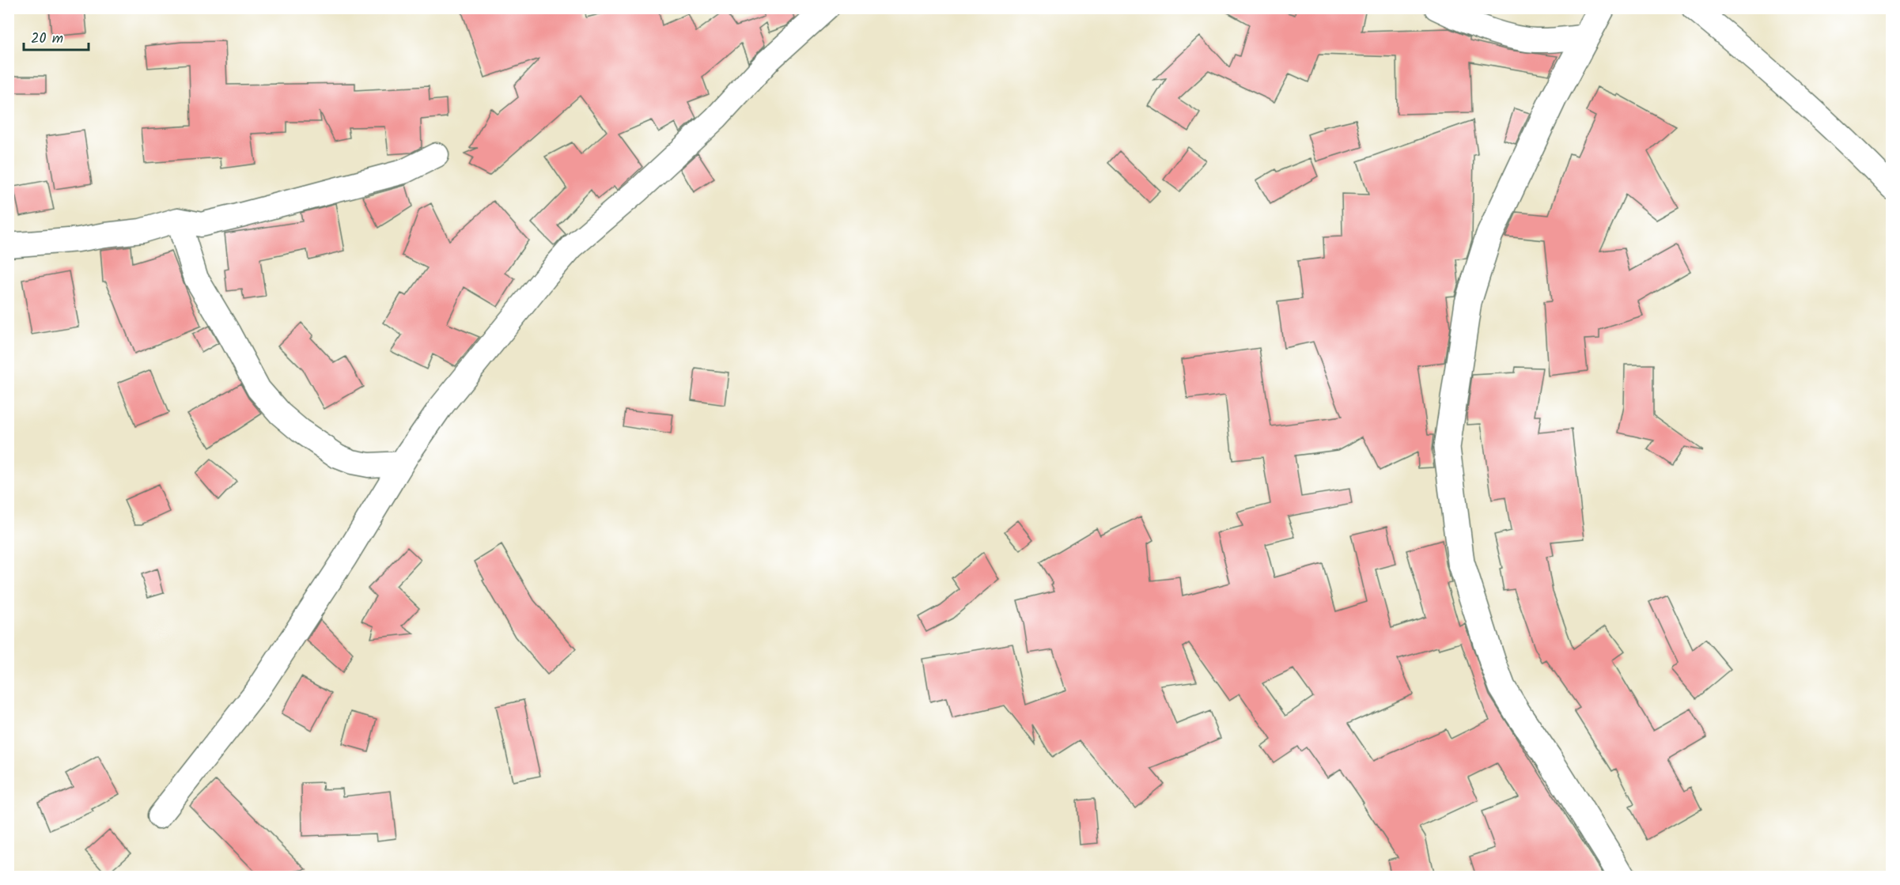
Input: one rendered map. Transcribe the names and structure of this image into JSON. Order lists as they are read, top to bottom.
{
  "scale_bar": "20 m"
}
